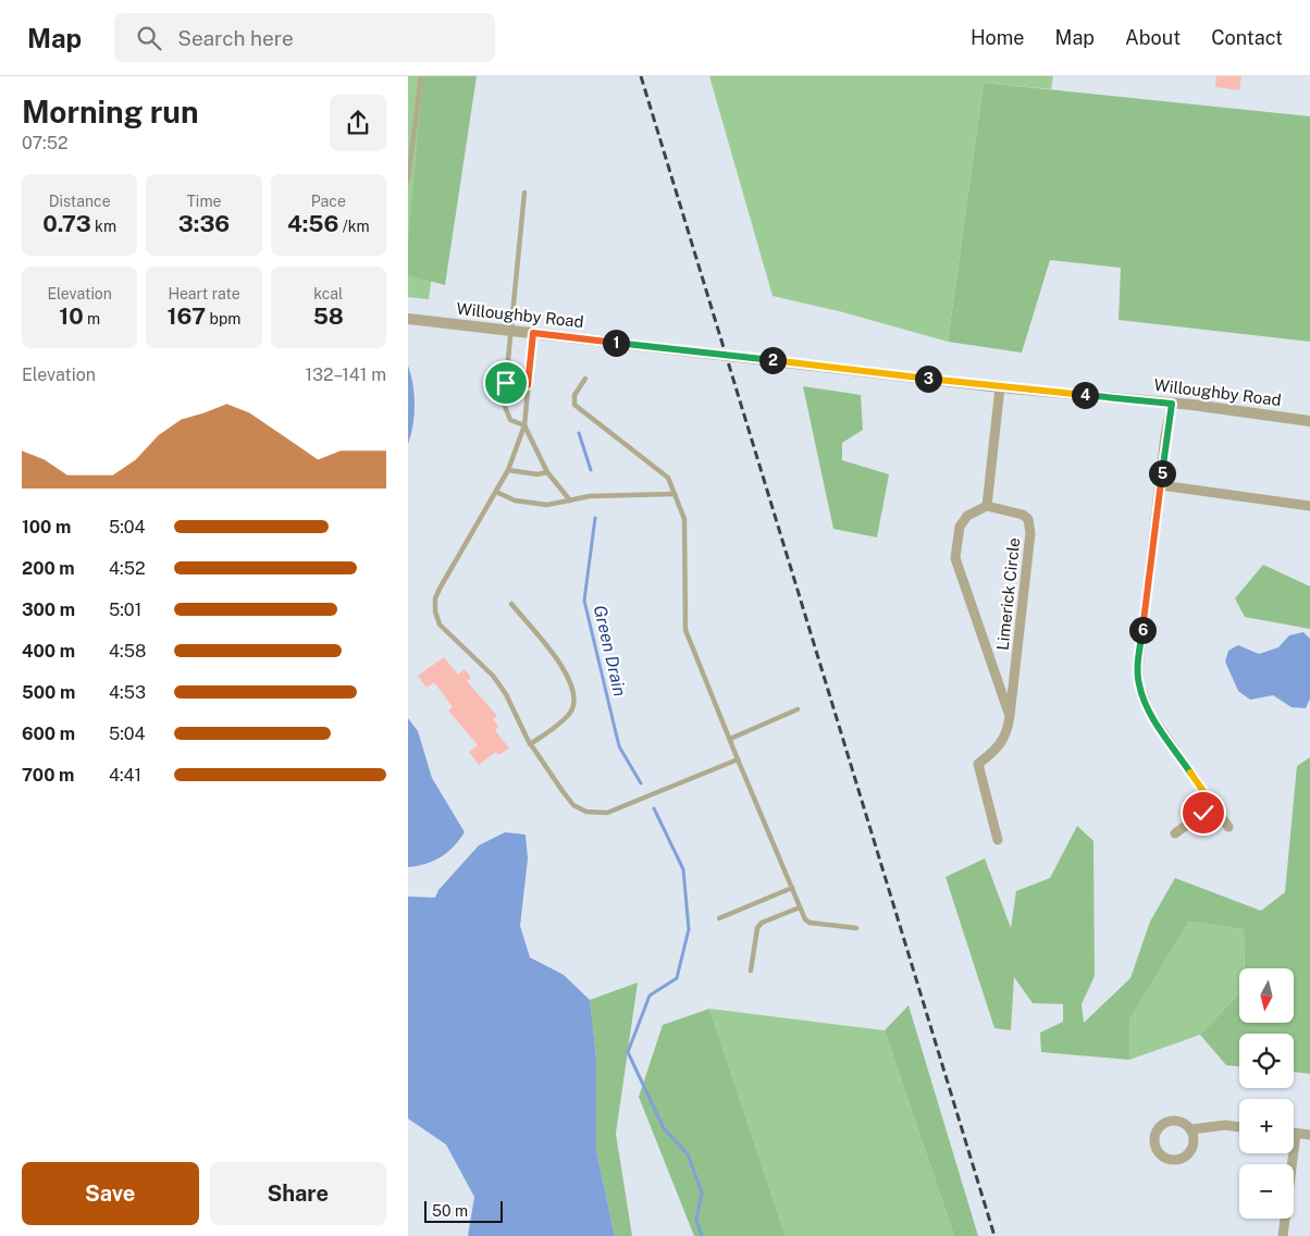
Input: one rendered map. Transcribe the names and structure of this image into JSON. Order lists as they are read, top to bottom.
{
  "streets": {
    "street": ["Willoughby Road", "Limerick Circle"]
  },
  "water": ["Green Drain"],
  "scale_bar": "50 m",
  "north": "bottom",
  "page": {
    "header": "Map",
    "search": "Search here",
    "nav": [
      "Home",
      "Map",
      "About",
      "Contact"
    ],
    "heading": ["Morning run", "07:52"],
    "stats": [
      ["Distance", "0.73 km"],
      ["Time", "3:36"],
      ["Pace", "4:56 /km"],
      ["Elevation", "10 m"],
      ["Heart rate", "167 bpm"],
      ["kcal", "58"]
    ],
    "pins": [
      "1",
      "2",
      "3",
      "4",
      "5",
      "6"
    ],
    "chart": ["Elevation", "132–141 m"],
    "list": [
      {
        "name": "100 m",
        "note": "5:04"
      },
      {
        "name": "200 m",
        "note": "4:52"
      },
      {
        "name": "300 m",
        "note": "5:01"
      },
      {
        "name": "400 m",
        "note": "4:58"
      },
      {
        "name": "500 m",
        "note": "4:53"
      },
      {
        "name": "600 m",
        "note": "5:04"
      },
      {
        "name": "700 m",
        "note": "4:41"
      }
    ],
    "map_buttons": ["+", "−"],
    "buttons": ["Save", "Share"],
    "scale": "50 m"
  }
}
